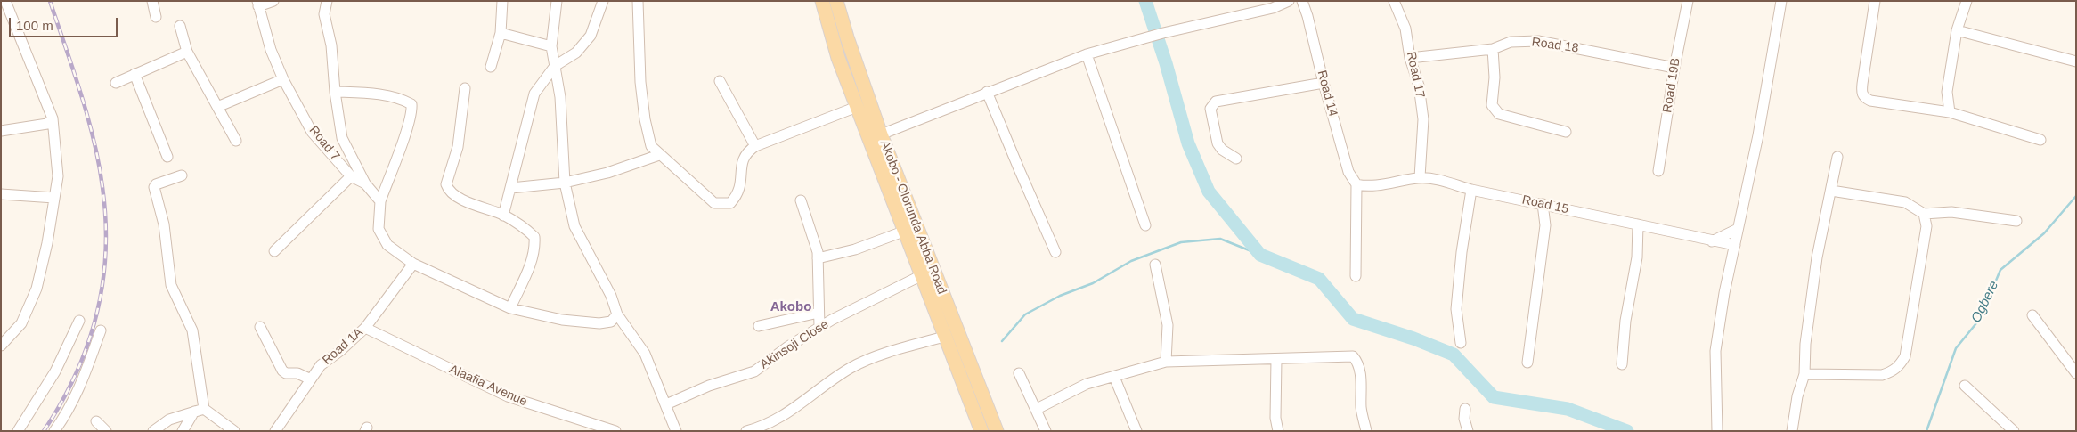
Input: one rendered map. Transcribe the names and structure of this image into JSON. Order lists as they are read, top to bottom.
{
  "streets": {
    "main road": ["Akobo - Olorunda Abba Road"],
    "street": [
      "Road 18",
      "Road 17",
      "Road 19B",
      "Road 14",
      "Road 7",
      "Road 15",
      "Akinsoji Close",
      "Road 1A",
      "Alaafia Avenue"
    ]
  },
  "crossings": [
    ["Road 18", "Road 17"],
    ["Road 18", "Road 19B"],
    ["Road 17", "Road 15"],
    ["Road 14", "Road 15"],
    ["Akobo - Olorunda Abba Road", "Akinsoji Close"],
    ["Road 1A", "Alaafia Avenue"]
  ],
  "districts": ["Akobo"],
  "water": ["Ogbere"],
  "scale_bar": "100 m"
}
